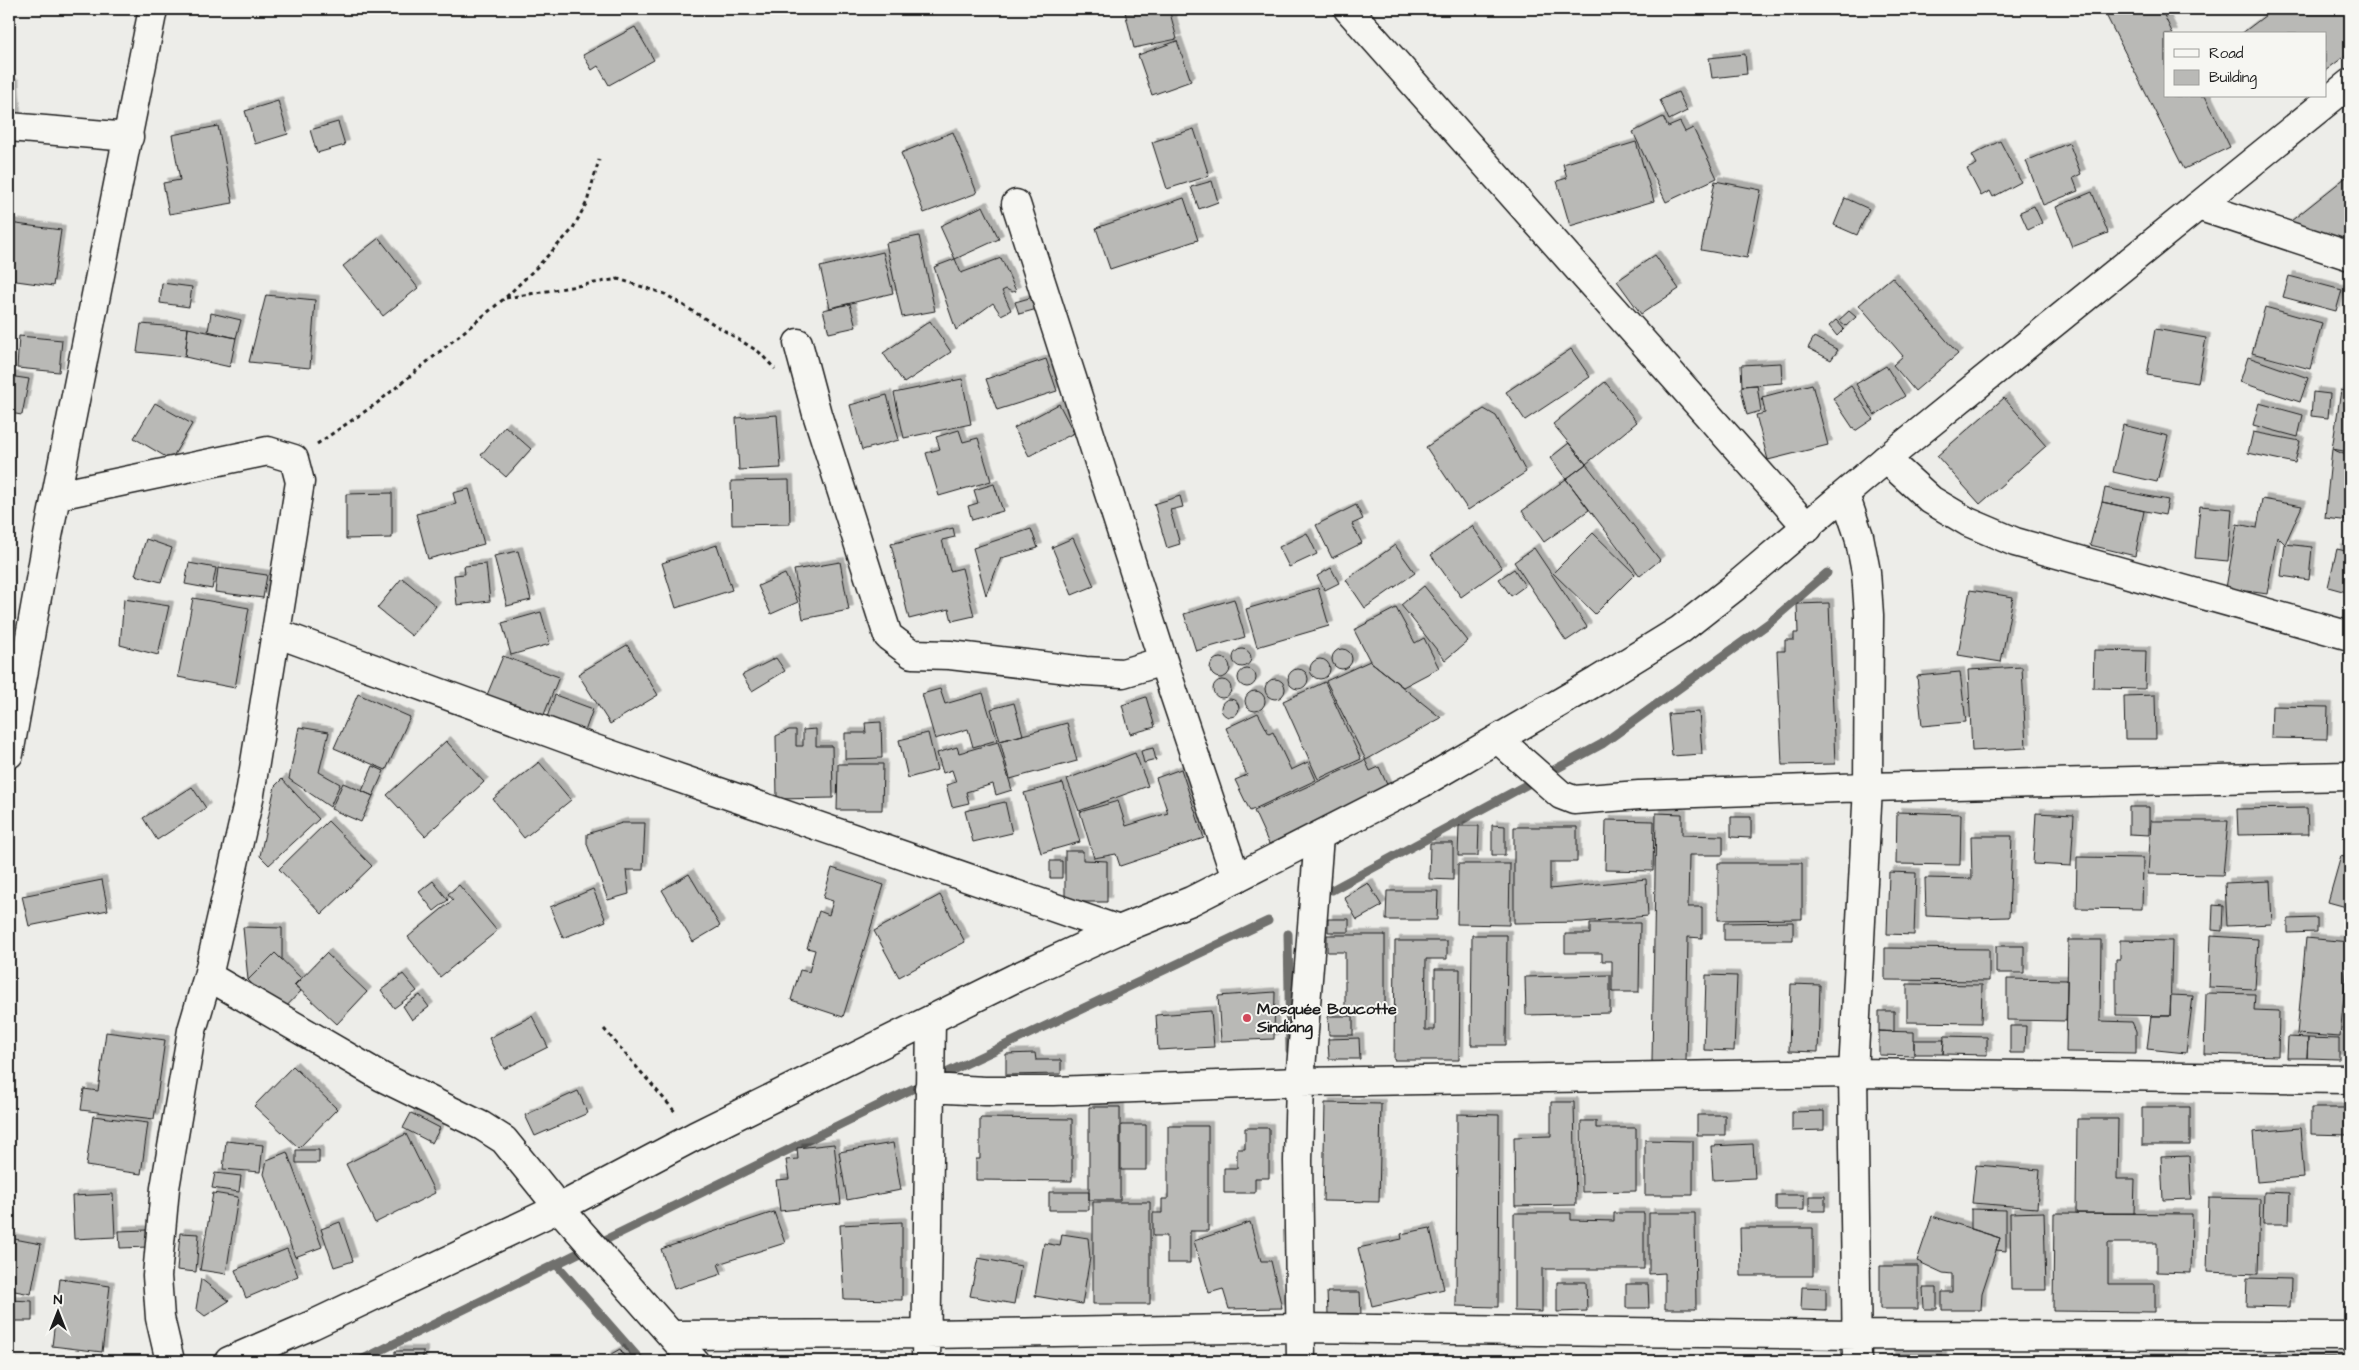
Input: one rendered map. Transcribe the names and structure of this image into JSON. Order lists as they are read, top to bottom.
{
  "places": ["Mosquée Boucotte Sindiang"],
  "legend": ["Road", "Building"],
  "north": "top"
}
